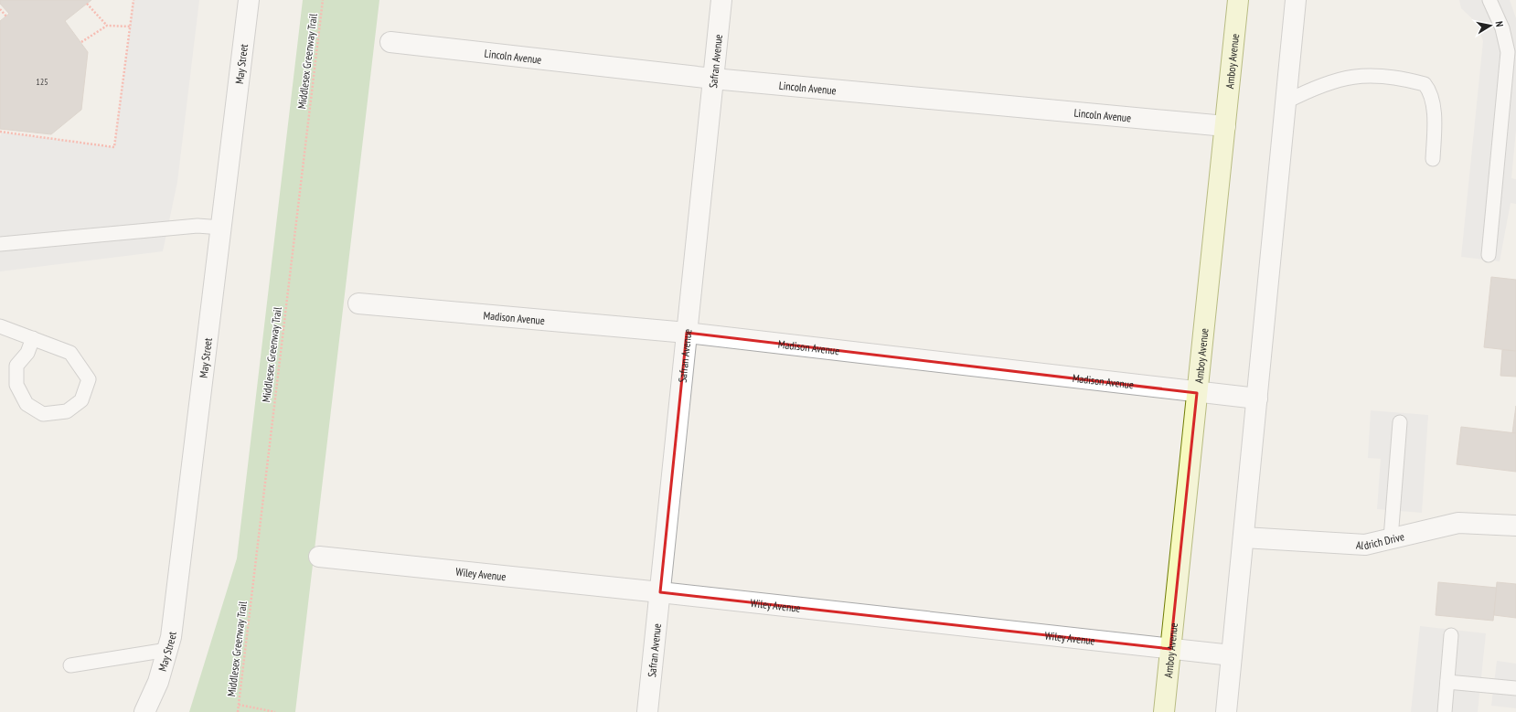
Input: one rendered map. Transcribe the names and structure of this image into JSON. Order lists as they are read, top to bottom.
{
  "streets": {
    "street": [
      "Lincoln Avenue",
      "Safran Avenue",
      "Amboy Avenue",
      "May Street",
      "Madison Avenue",
      "Aldrich Drive",
      "Wiley Avenue"
    ],
    "path": ["Middlesex Greenway Trail"]
  },
  "crossings": [
    ["Lincoln Avenue", "Safran Avenue"],
    ["Lincoln Avenue", "Amboy Avenue"],
    ["Safran Avenue", "Madison Avenue"],
    ["Safran Avenue", "Wiley Avenue"],
    ["Amboy Avenue", "Madison Avenue"],
    ["Amboy Avenue", "Wiley Avenue"]
  ],
  "house_numbers": ["125"],
  "north": "right"
}
